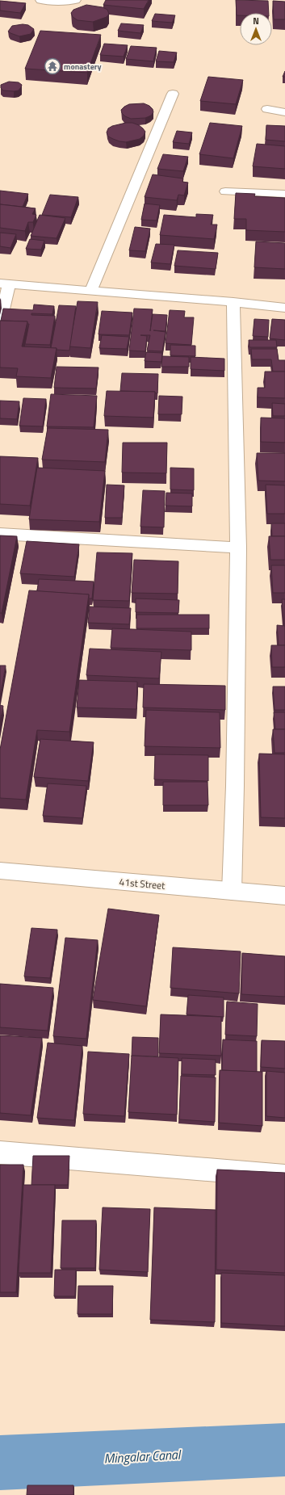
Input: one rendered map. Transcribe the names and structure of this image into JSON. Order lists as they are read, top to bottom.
{
  "streets": {
    "street": ["41st Street"]
  },
  "water": ["Mingalar Canal"],
  "places": {
    "temple": ["monastery"]
  },
  "north": "top"
}
